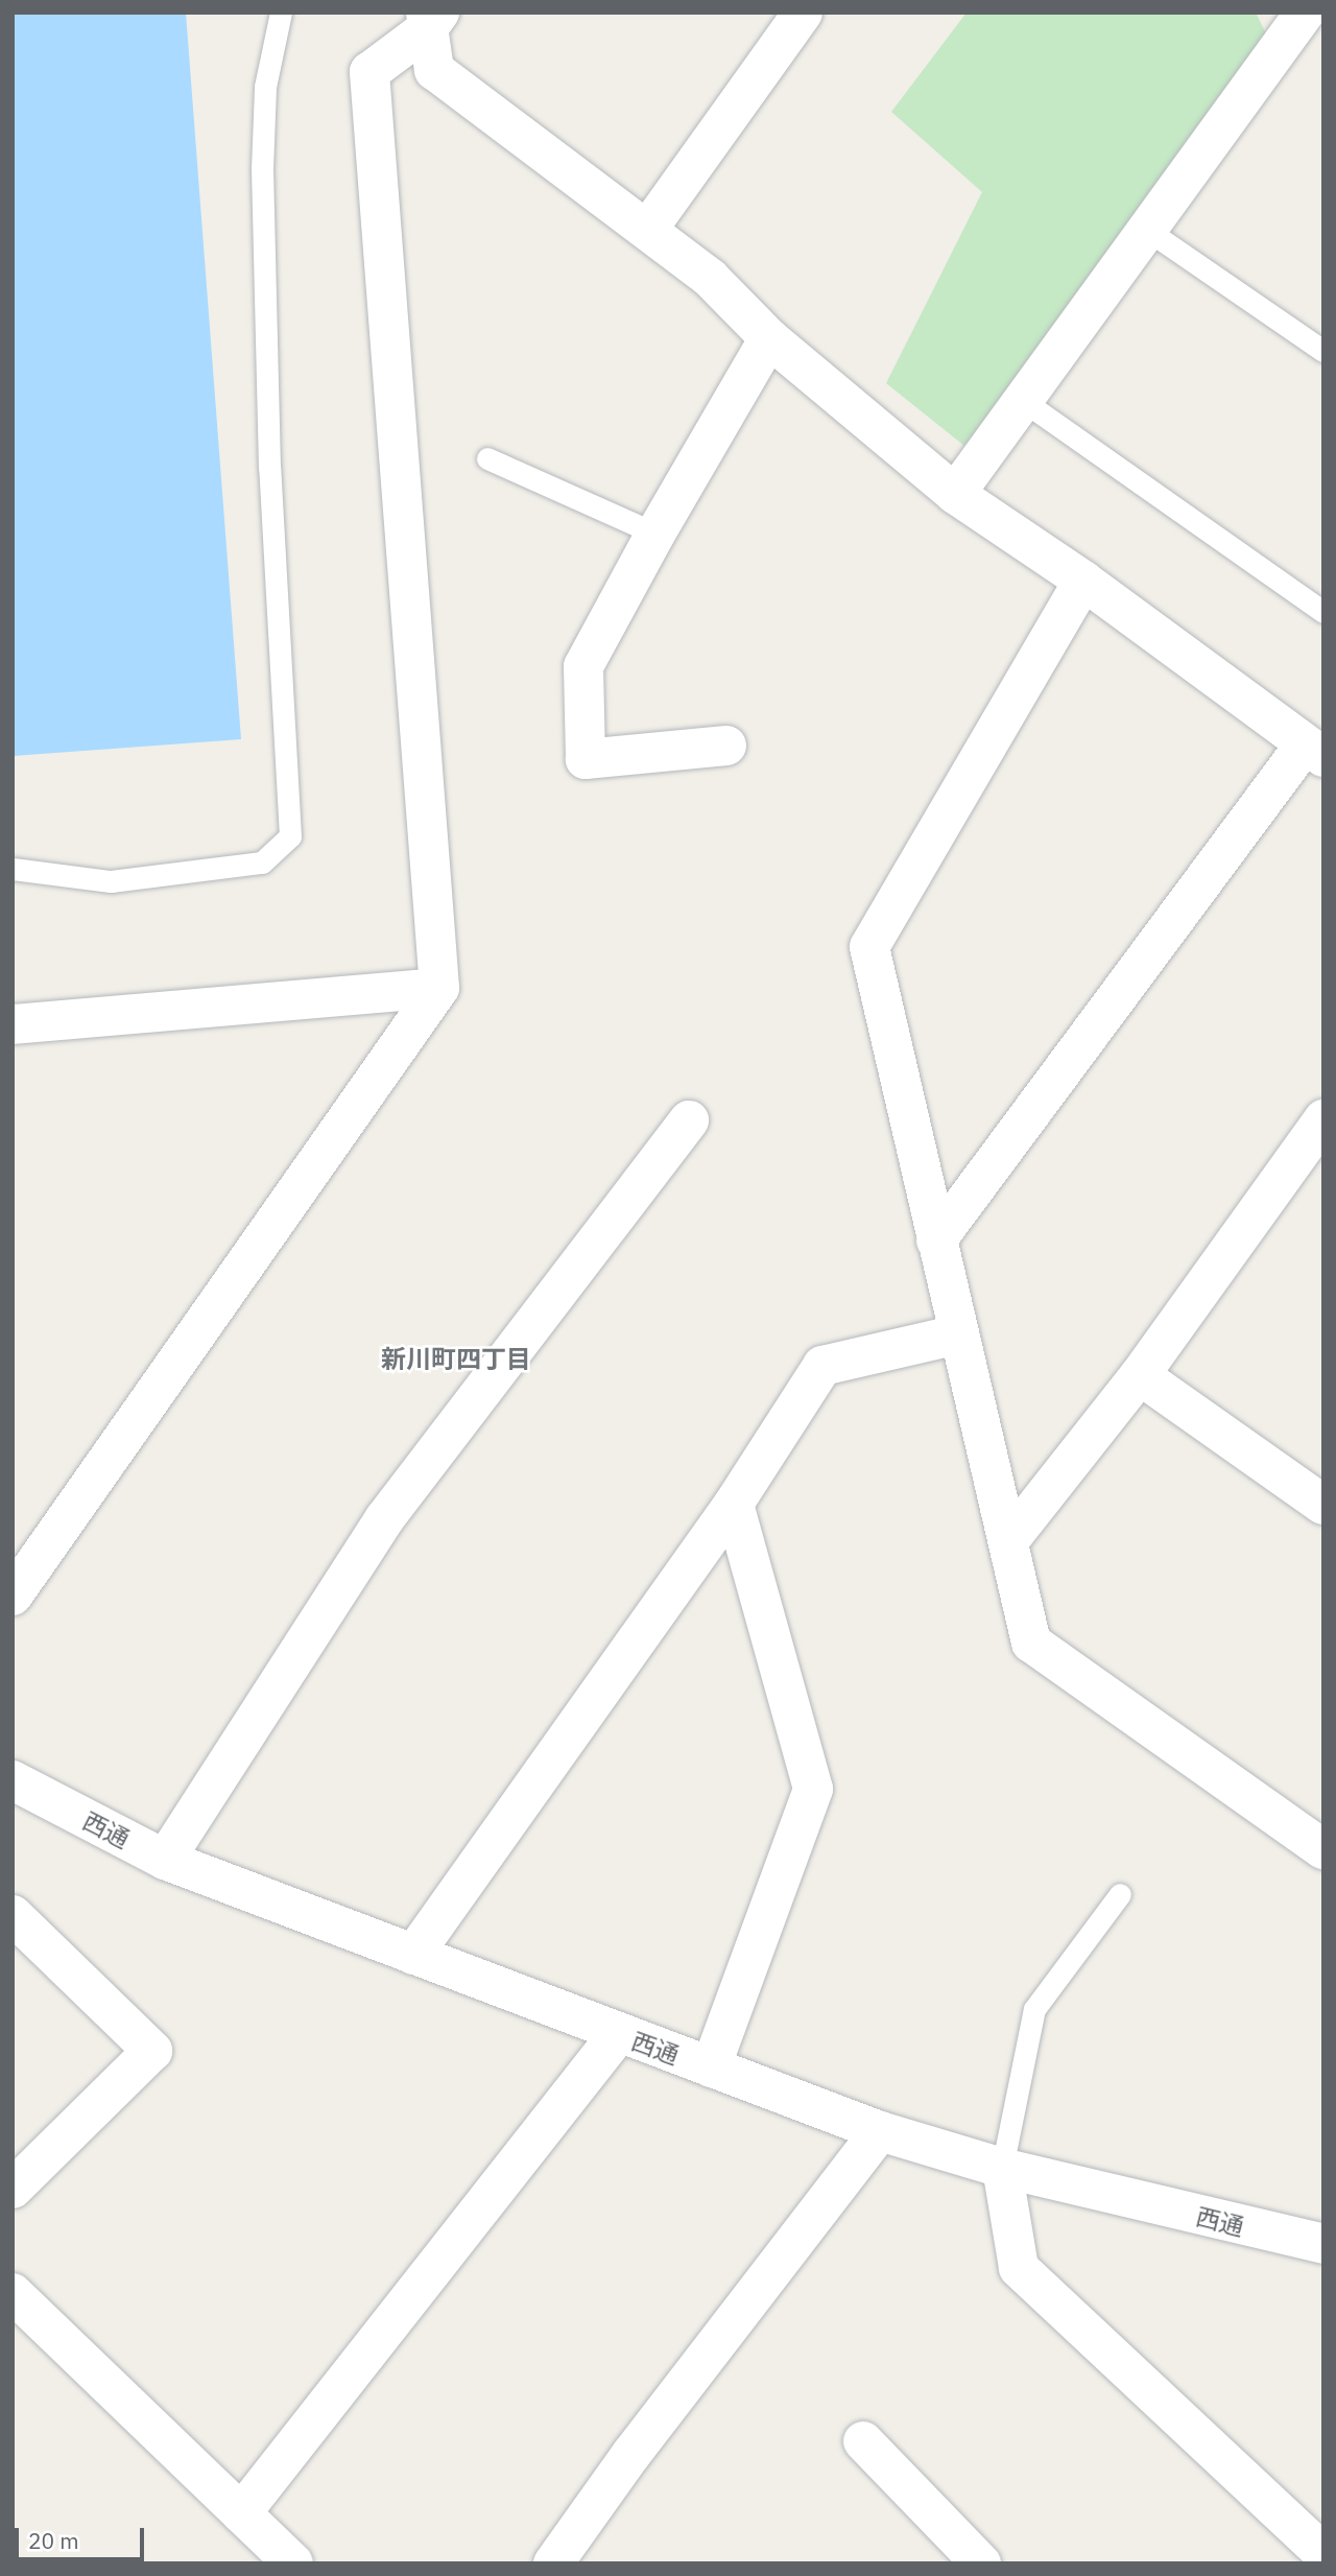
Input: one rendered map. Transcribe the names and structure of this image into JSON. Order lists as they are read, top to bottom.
{
  "streets": {
    "street": ["西通"]
  },
  "districts": ["新川町四丁目"],
  "scale_bar": "20 m"
}
